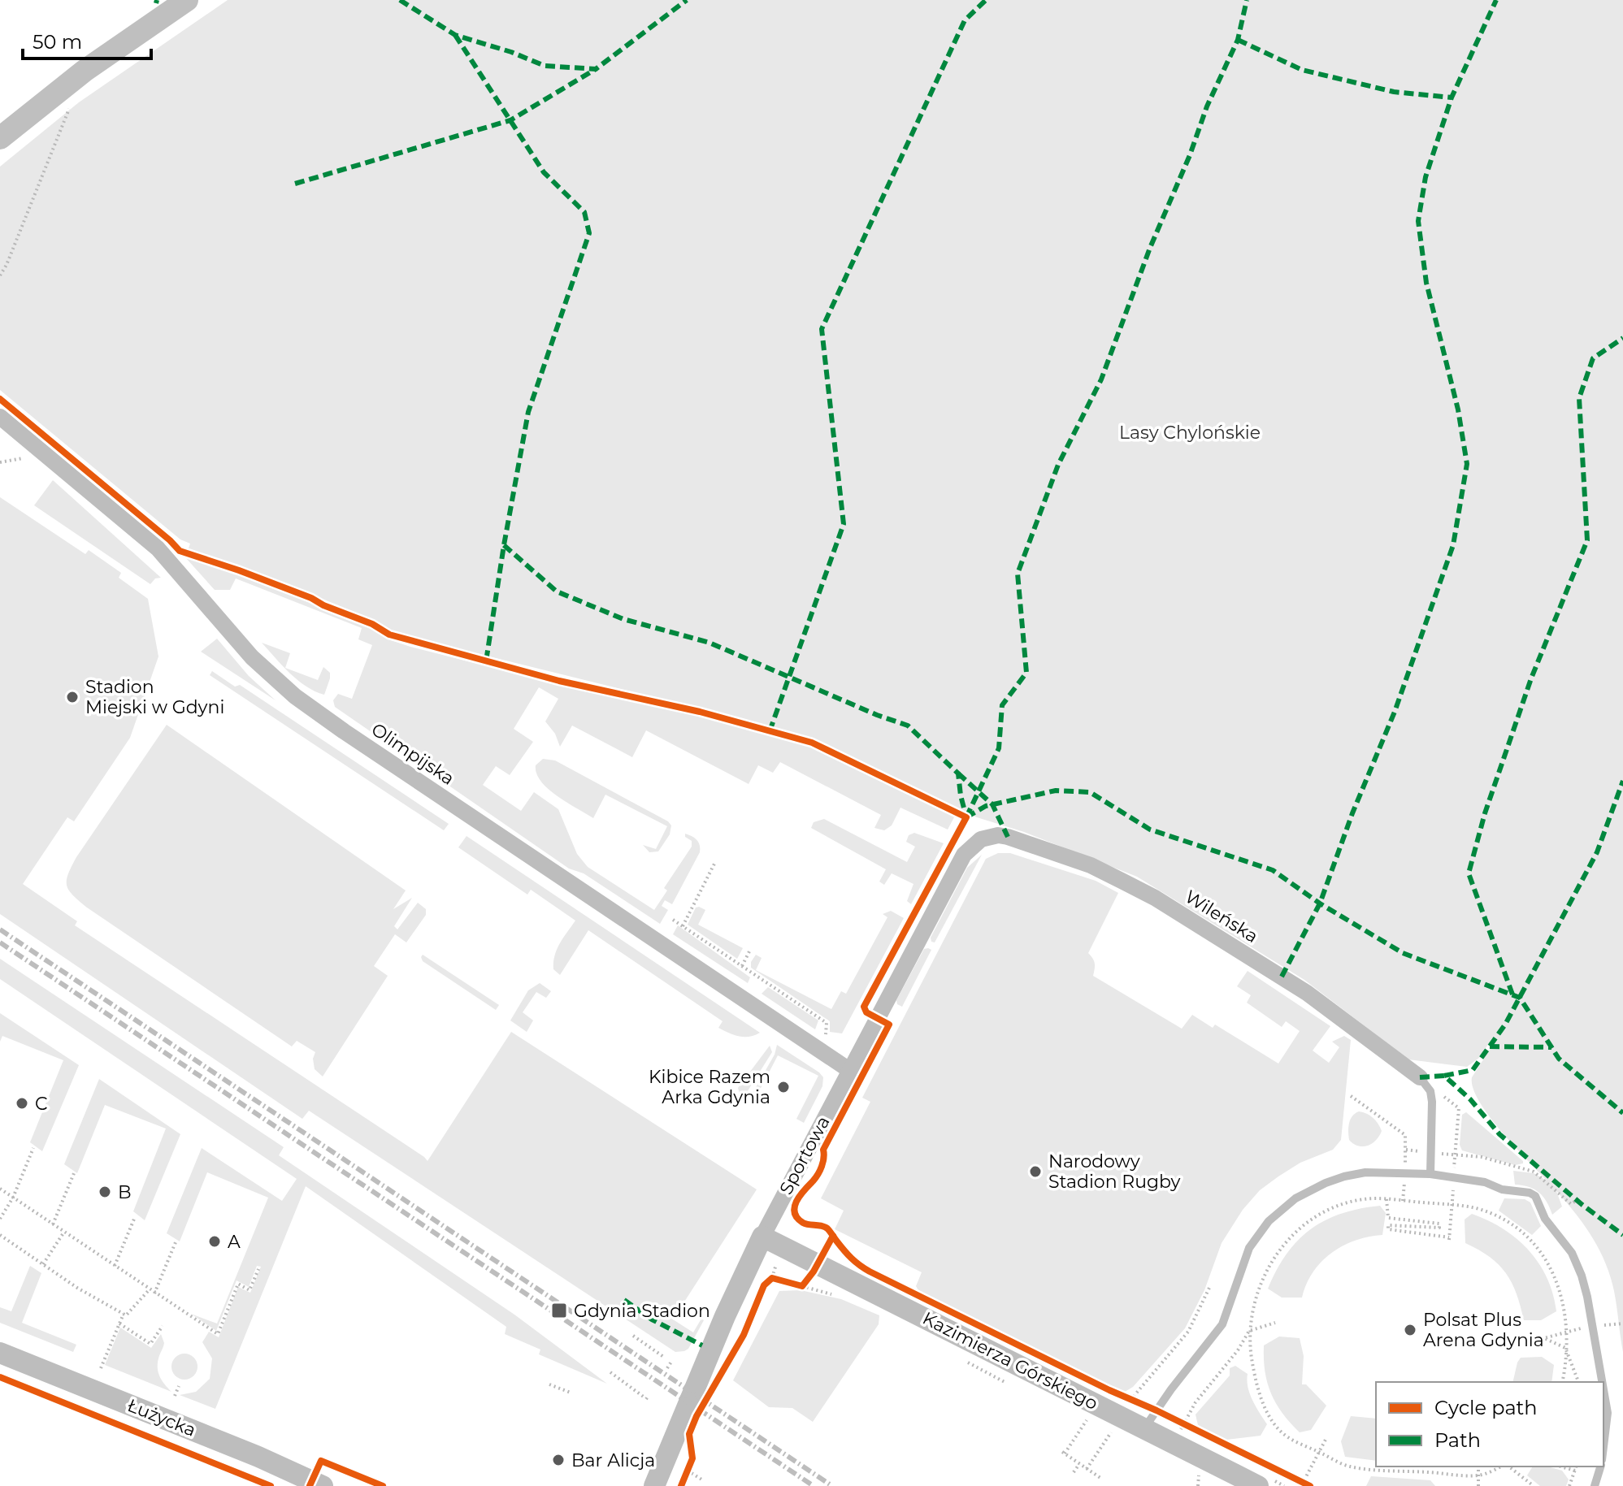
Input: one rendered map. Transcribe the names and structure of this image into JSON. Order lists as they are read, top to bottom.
{
  "streets": {
    "street": [
      "Olimpijska",
      "Wileńska",
      "Sportowa",
      "Kazimierza Górskiego",
      "Łużycka"
    ]
  },
  "crossings": [
    ["Olimpijska", "Sportowa"],
    ["Wileńska", "Sportowa"],
    ["Sportowa", "Kazimierza Górskiego"]
  ],
  "parks": ["Lasy Chylońskie"],
  "places": {
    "other": [
      "Stadion Miejski w Gdyni",
      "Kibice Razem Arka Gdynia",
      "C",
      "Narodowy Stadion Rugby",
      "B",
      "A",
      "Polsat Plus Arena Gdynia",
      "Bar Alicja"
    ],
    "transit": ["Gdynia Stadion"]
  },
  "legend": ["Cycle path", "Path"],
  "scale_bar": "50 m"
}
